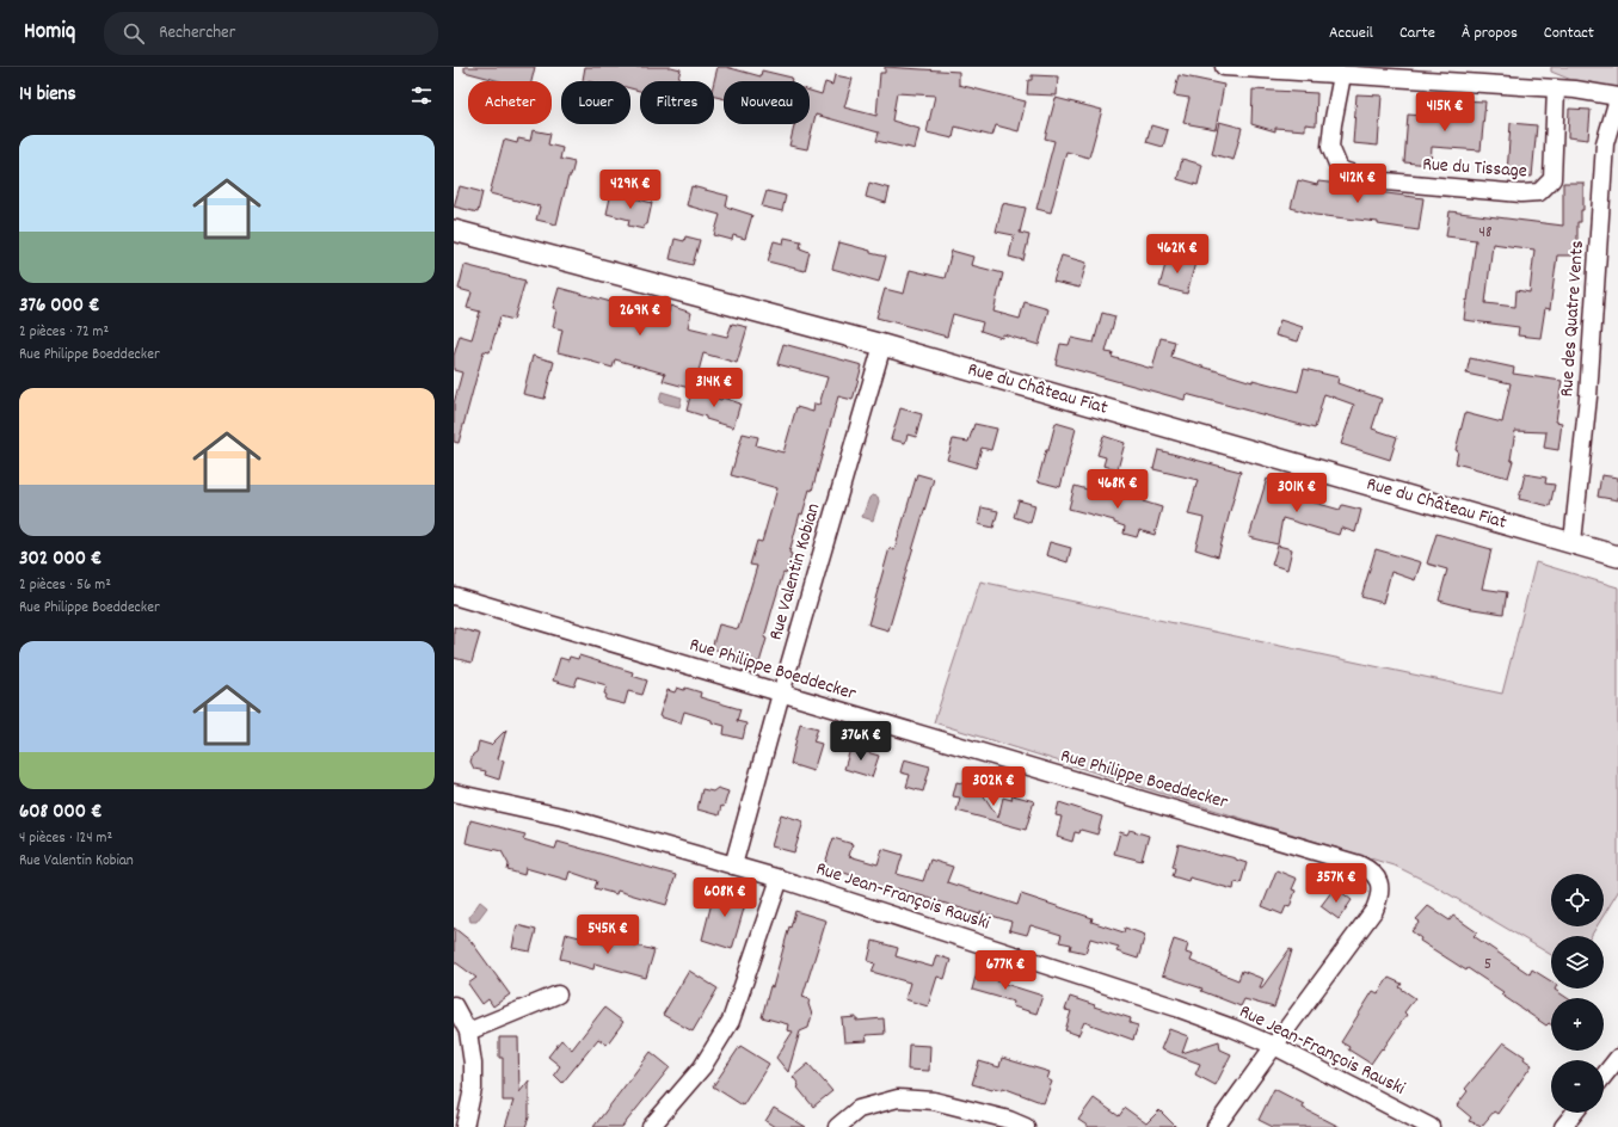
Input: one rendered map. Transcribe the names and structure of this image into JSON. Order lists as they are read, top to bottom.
{
  "streets": {
    "street": [
      "Rue du Tissage",
      "Rue des Quatre Vents",
      "Rue du Château Fiat",
      "Rue Valentin Kobian",
      "Rue Philippe Boeddecker",
      "Rue Jean-François Rauski"
    ]
  },
  "crossings": [
    ["Rue des Quatre Vents", "Rue du Château Fiat"],
    ["Rue du Château Fiat", "Rue Valentin Kobian"],
    ["Rue Valentin Kobian", "Rue Philippe Boeddecker"],
    ["Rue Valentin Kobian", "Rue Jean-François Rauski"],
    ["Rue Philippe Boeddecker", "Rue Jean-François Rauski"]
  ],
  "house_numbers": ["48", "5"],
  "page": {
    "header": "Homiq",
    "search": "Rechercher",
    "nav": [
      "Accueil",
      "Carte",
      "À propos",
      "Contact"
    ],
    "heading": "14 biens",
    "chip": [
      "Acheter",
      "Louer",
      "Filtres",
      "Nouveau"
    ],
    "price": [
      "415K €",
      "412K €",
      "429K €",
      "462K €",
      "269K €",
      "314K €",
      "468K €",
      "301K €",
      "376K €",
      "302K €",
      "357K €",
      "608K €",
      "545K €",
      "677K €"
    ],
    "list": [
      {
        "name": "376 000 €",
        "note": "2 pièces · 72 m² · Rue Philippe Boeddecker"
      },
      {
        "name": "302 000 €",
        "note": "2 pièces · 56 m² · Rue Philippe Boeddecker"
      },
      {
        "name": "608 000 €",
        "note": "4 pièces · 124 m² · Rue Valentin Kobian"
      }
    ],
    "map_buttons": ["+", "−"]
  }
}
